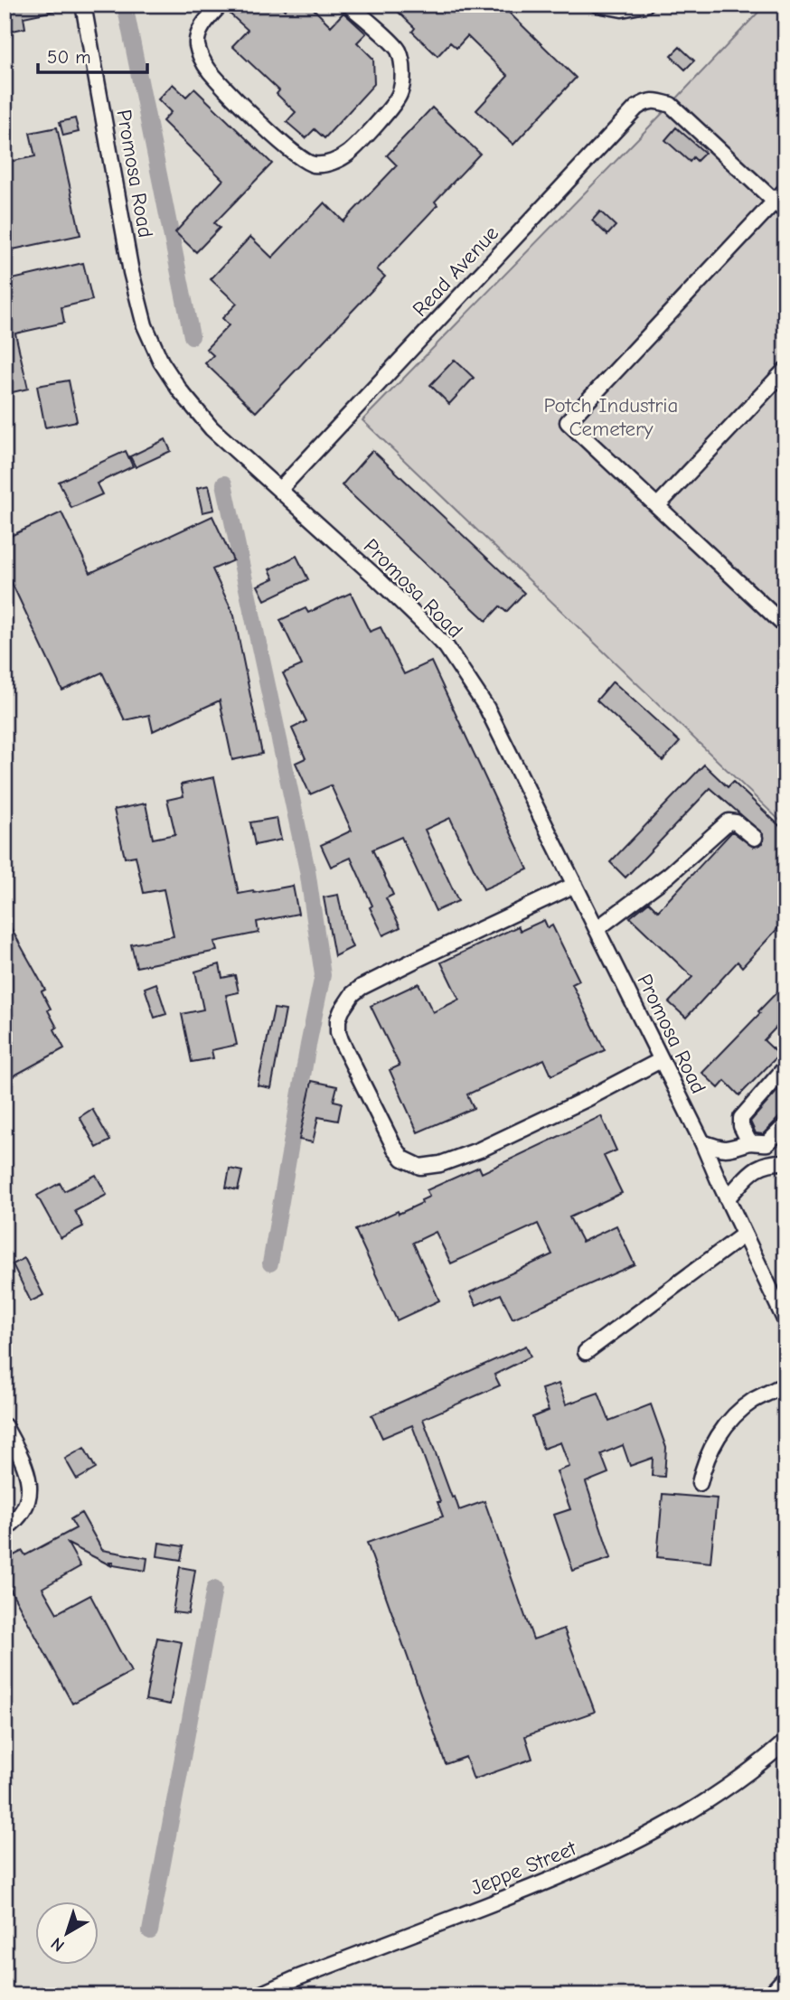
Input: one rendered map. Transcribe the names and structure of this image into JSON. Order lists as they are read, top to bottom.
{
  "streets": {
    "street": ["Promosa Road", "Read Avenue", "Jeppe Street"]
  },
  "crossings": [
    ["Promosa Road", "Read Avenue"]
  ],
  "parks": ["Potch Industria Cemetery"],
  "scale_bar": "50 m",
  "north": "bottom left"
}
